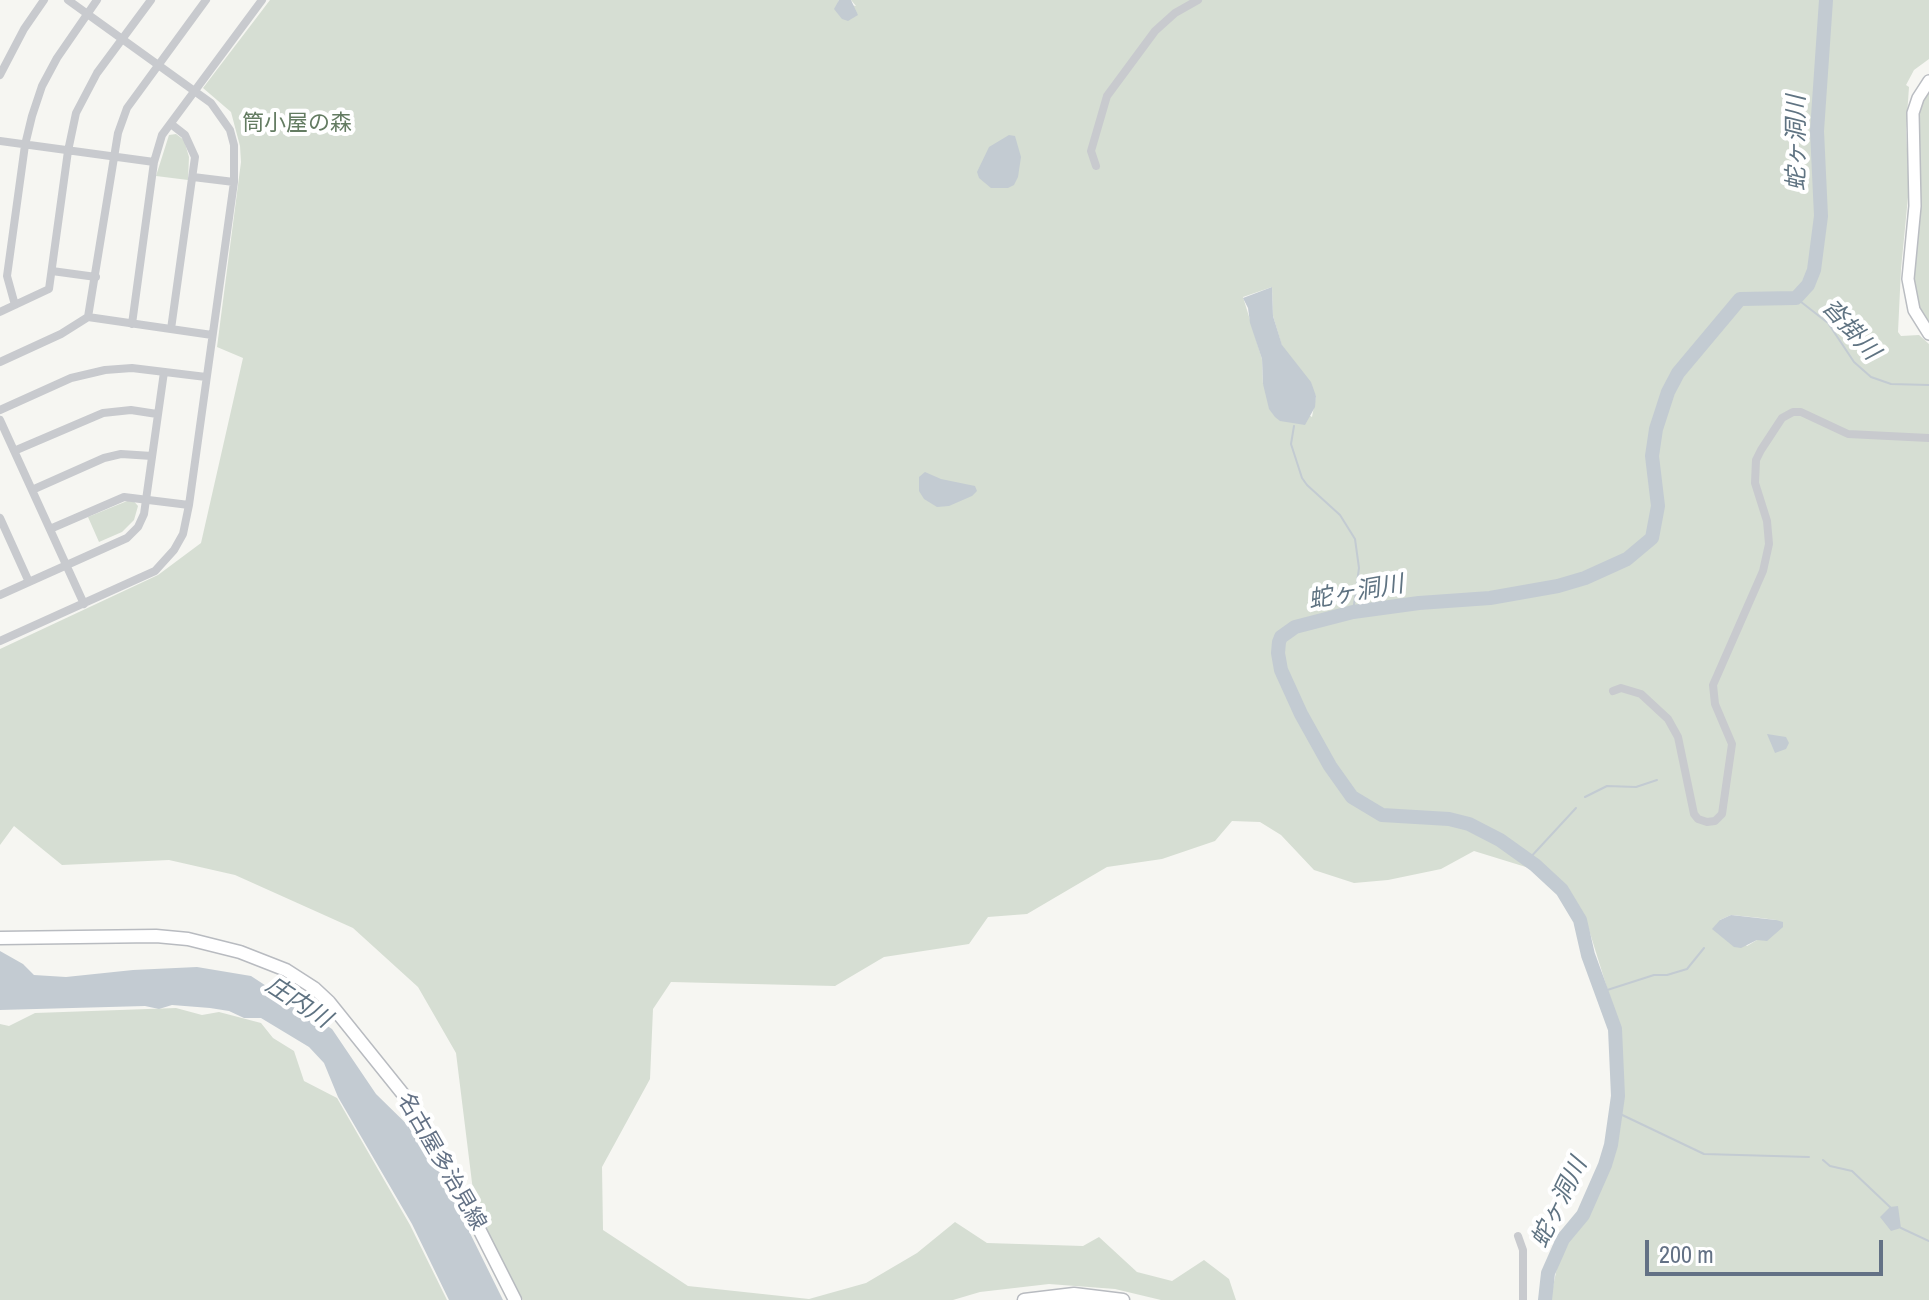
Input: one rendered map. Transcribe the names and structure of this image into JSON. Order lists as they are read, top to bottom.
{
  "streets": {
    "main road": ["名古屋多治見線"]
  },
  "water": ["蛇ヶ洞川", "沓掛川", "庄内川"],
  "parks": ["筒小屋の森"],
  "scale_bar": "200 m"
}
